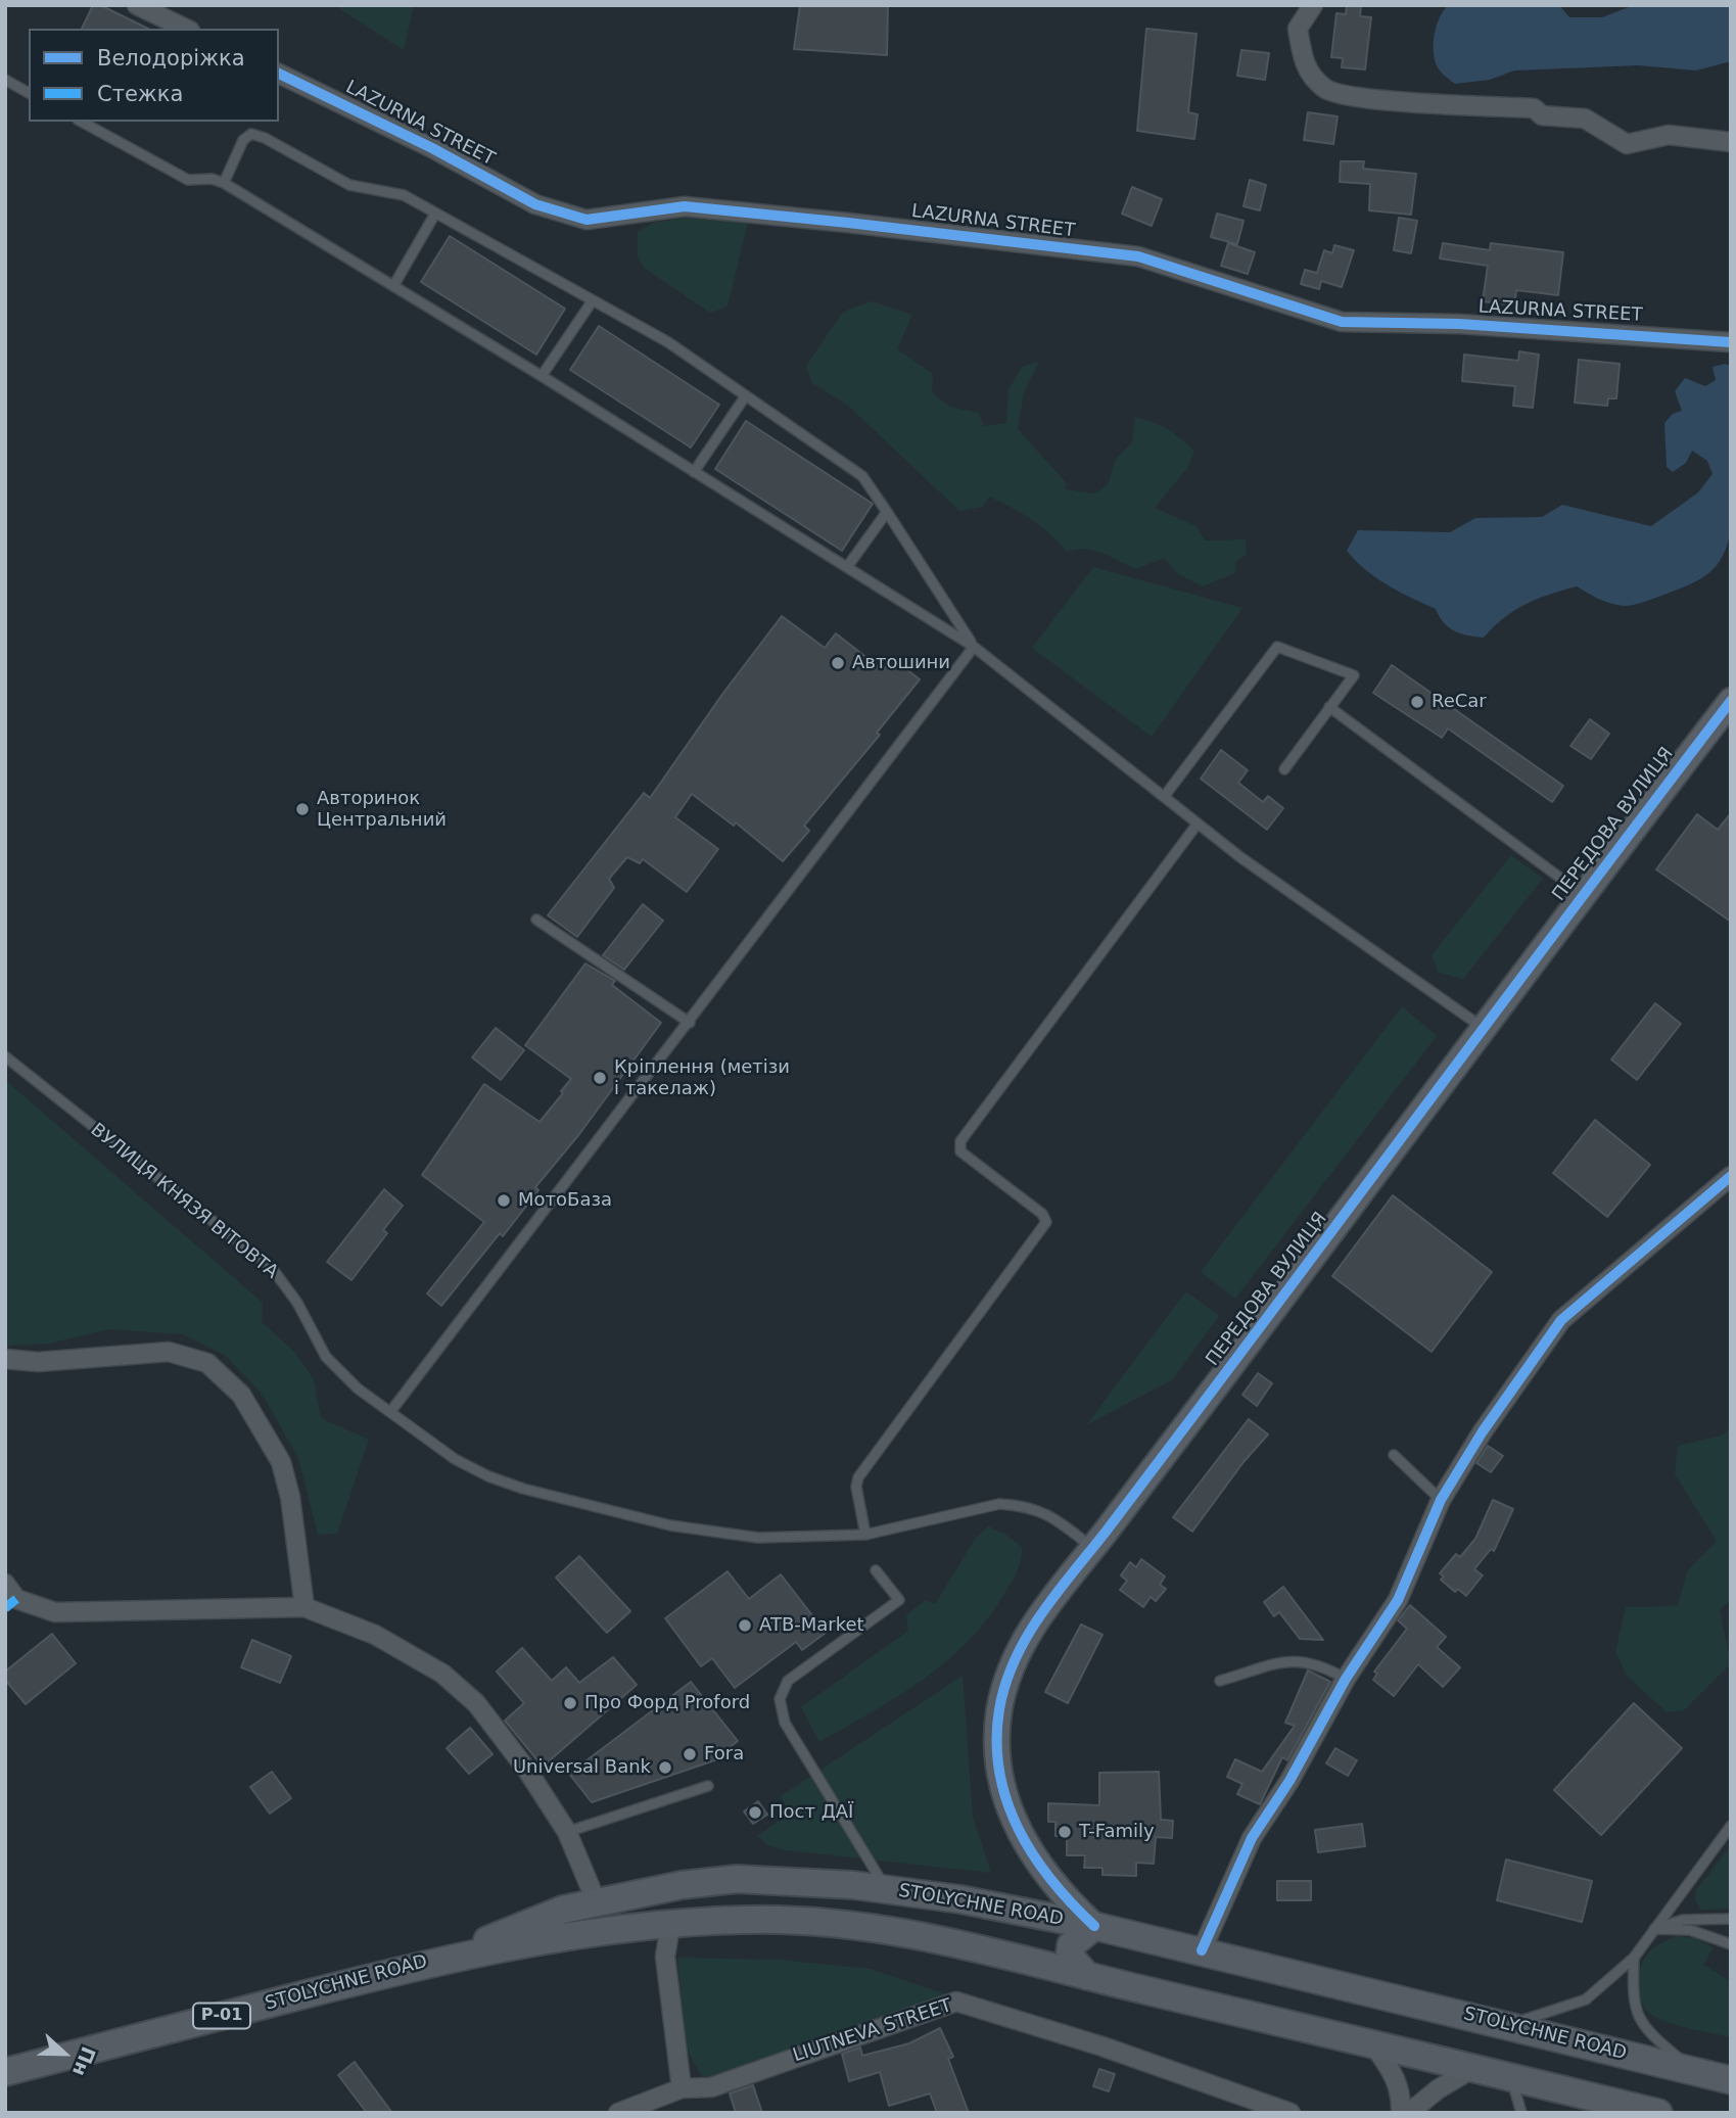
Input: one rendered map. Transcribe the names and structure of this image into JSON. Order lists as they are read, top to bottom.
{
  "streets": {
    "main road": ["STOLYCHNE ROAD", "Р-01"],
    "street": ["LAZURNA STREET", "ПЕРЕДОВА ВУЛИЦЯ", "LIUTNEVA STREET"],
    "lane": ["ВУЛИЦЯ КНЯЗЯ ВІТОВТА"]
  },
  "crossings": [
    ["ПЕРЕДОВА ВУЛИЦЯ", "ВУЛИЦЯ КНЯЗЯ ВІТОВТА"],
    ["ПЕРЕДОВА ВУЛИЦЯ", "STOLYCHNE ROAD"]
  ],
  "places": [
    "Автошини",
    "ReCar",
    "Авторинок Центральний",
    "Кріплення (метізи і такелаж)",
    "МотоБаза",
    "ATB-Market",
    "Про Форд Proford",
    "Fora",
    "Universal Bank",
    "Пост ДАЇ",
    "T-Family"
  ],
  "legend": ["Велодоріжка", "Стежка"],
  "north": "right"
}
